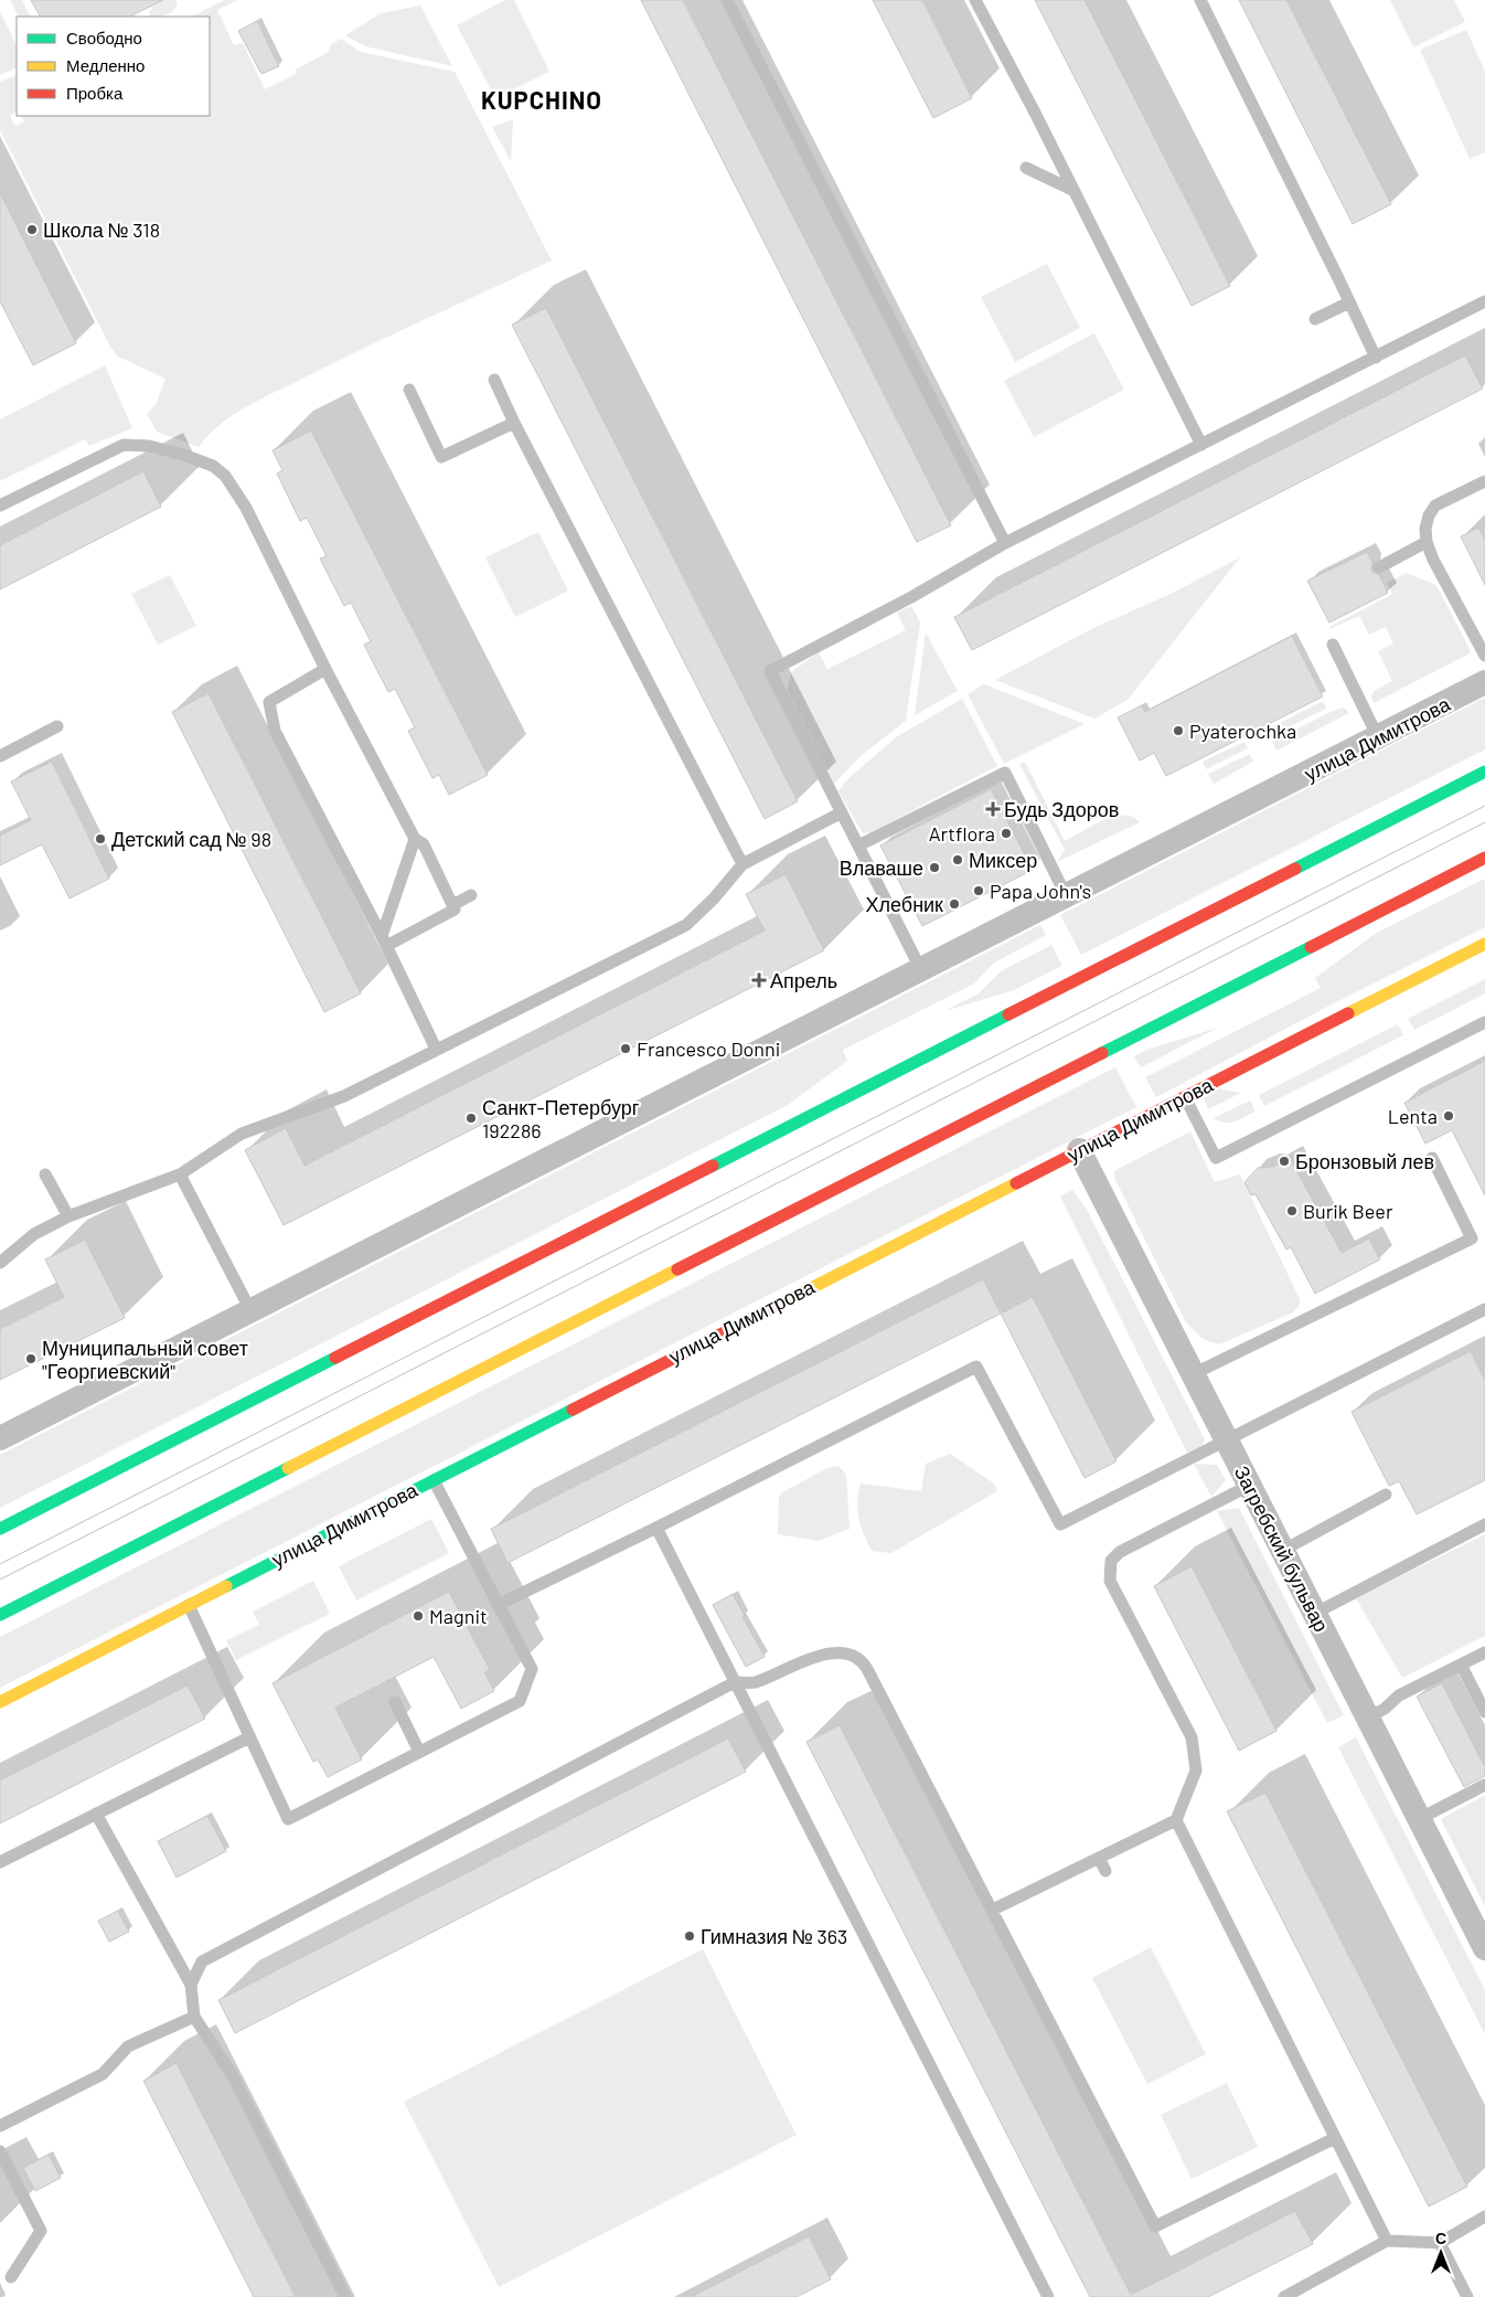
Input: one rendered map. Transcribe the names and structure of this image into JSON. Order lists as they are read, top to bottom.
{
  "streets": {
    "street": ["улица Димитрова", "Загребский бульвар"]
  },
  "crossings": [
    ["улица Димитрова", "Загребский бульвар"]
  ],
  "districts": ["KUPCHINO"],
  "places": {
    "other": [
      "Школа № 318",
      "Pyaterochka",
      "Artflora",
      "Детский сад № 98",
      "Миксер",
      "Влаваше",
      "Papa John's",
      "Хлебник",
      "Francesco Donni",
      "Lenta",
      "Санкт-Петербург 192286",
      "Бронзовый лев",
      "Burik Beer",
      "Муниципальный совет \"Георгиевский\"",
      "Magnit",
      "Гимназия № 363"
    ],
    "health": ["Будь Здоров", "Апрель"]
  },
  "legend": ["Свободно", "Медленно", "Пробка"],
  "north": "top"
}
